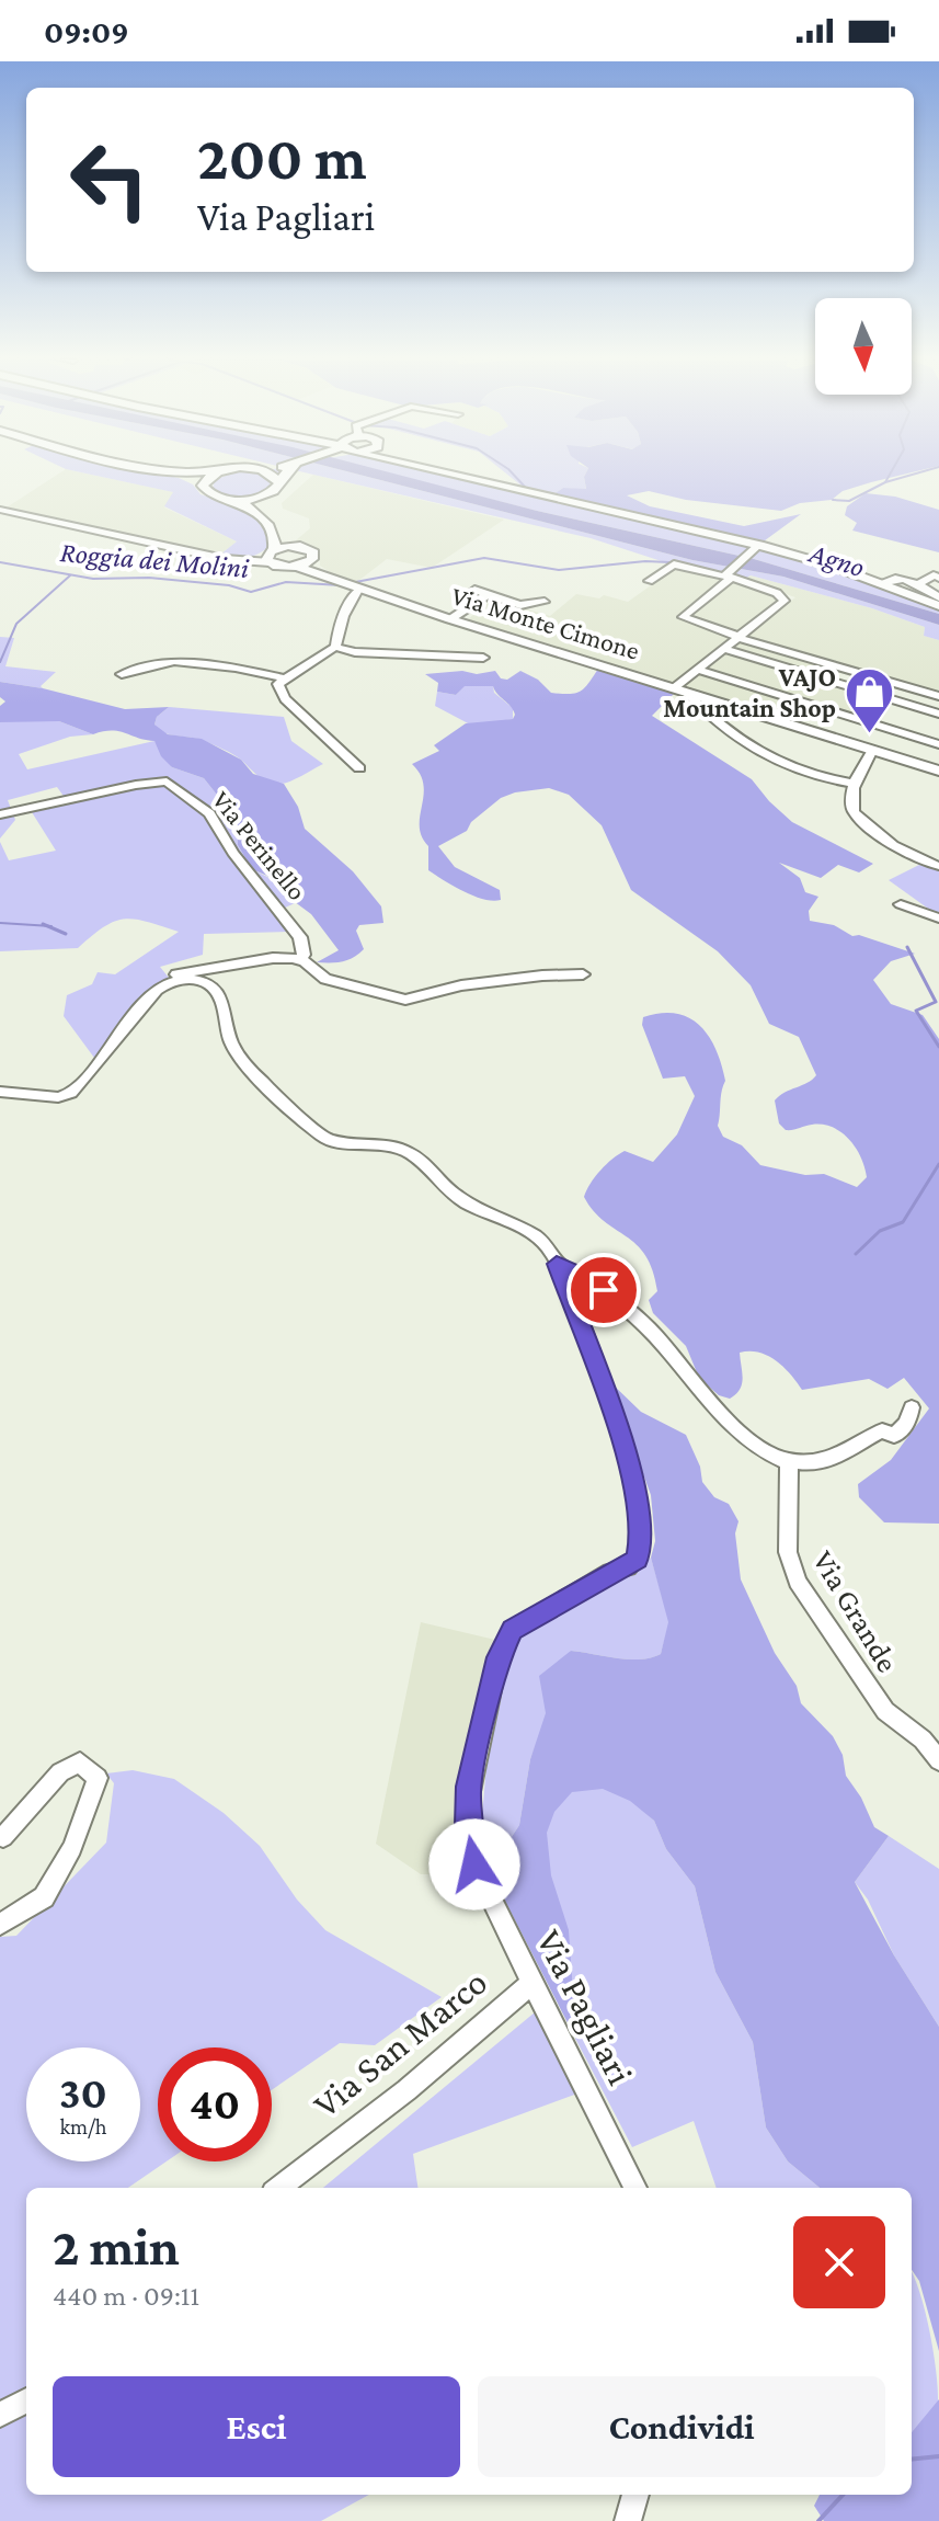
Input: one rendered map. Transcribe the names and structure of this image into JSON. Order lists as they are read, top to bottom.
{
  "streets": {
    "main road": ["Via Monte Cimone"],
    "street": [
      "Via Perinello",
      "Via Grande",
      "Via Pagliari",
      "Via San Marco"
    ]
  },
  "crossings": [
    ["Via Pagliari", "Via San Marco"]
  ],
  "water": ["Roggia dei Molini", "Agno"],
  "places": {
    "shop": ["VAJO Mountain Shop"]
  },
  "north": "bottom",
  "page": {
    "status": "09:09",
    "turn": ["200 m", "Via Pagliari"],
    "speed": "30 km/h",
    "limit": "40",
    "heading": ["2 min", "440 m · 09:11"],
    "buttons": ["Esci", "Condividi"]
  }
}
